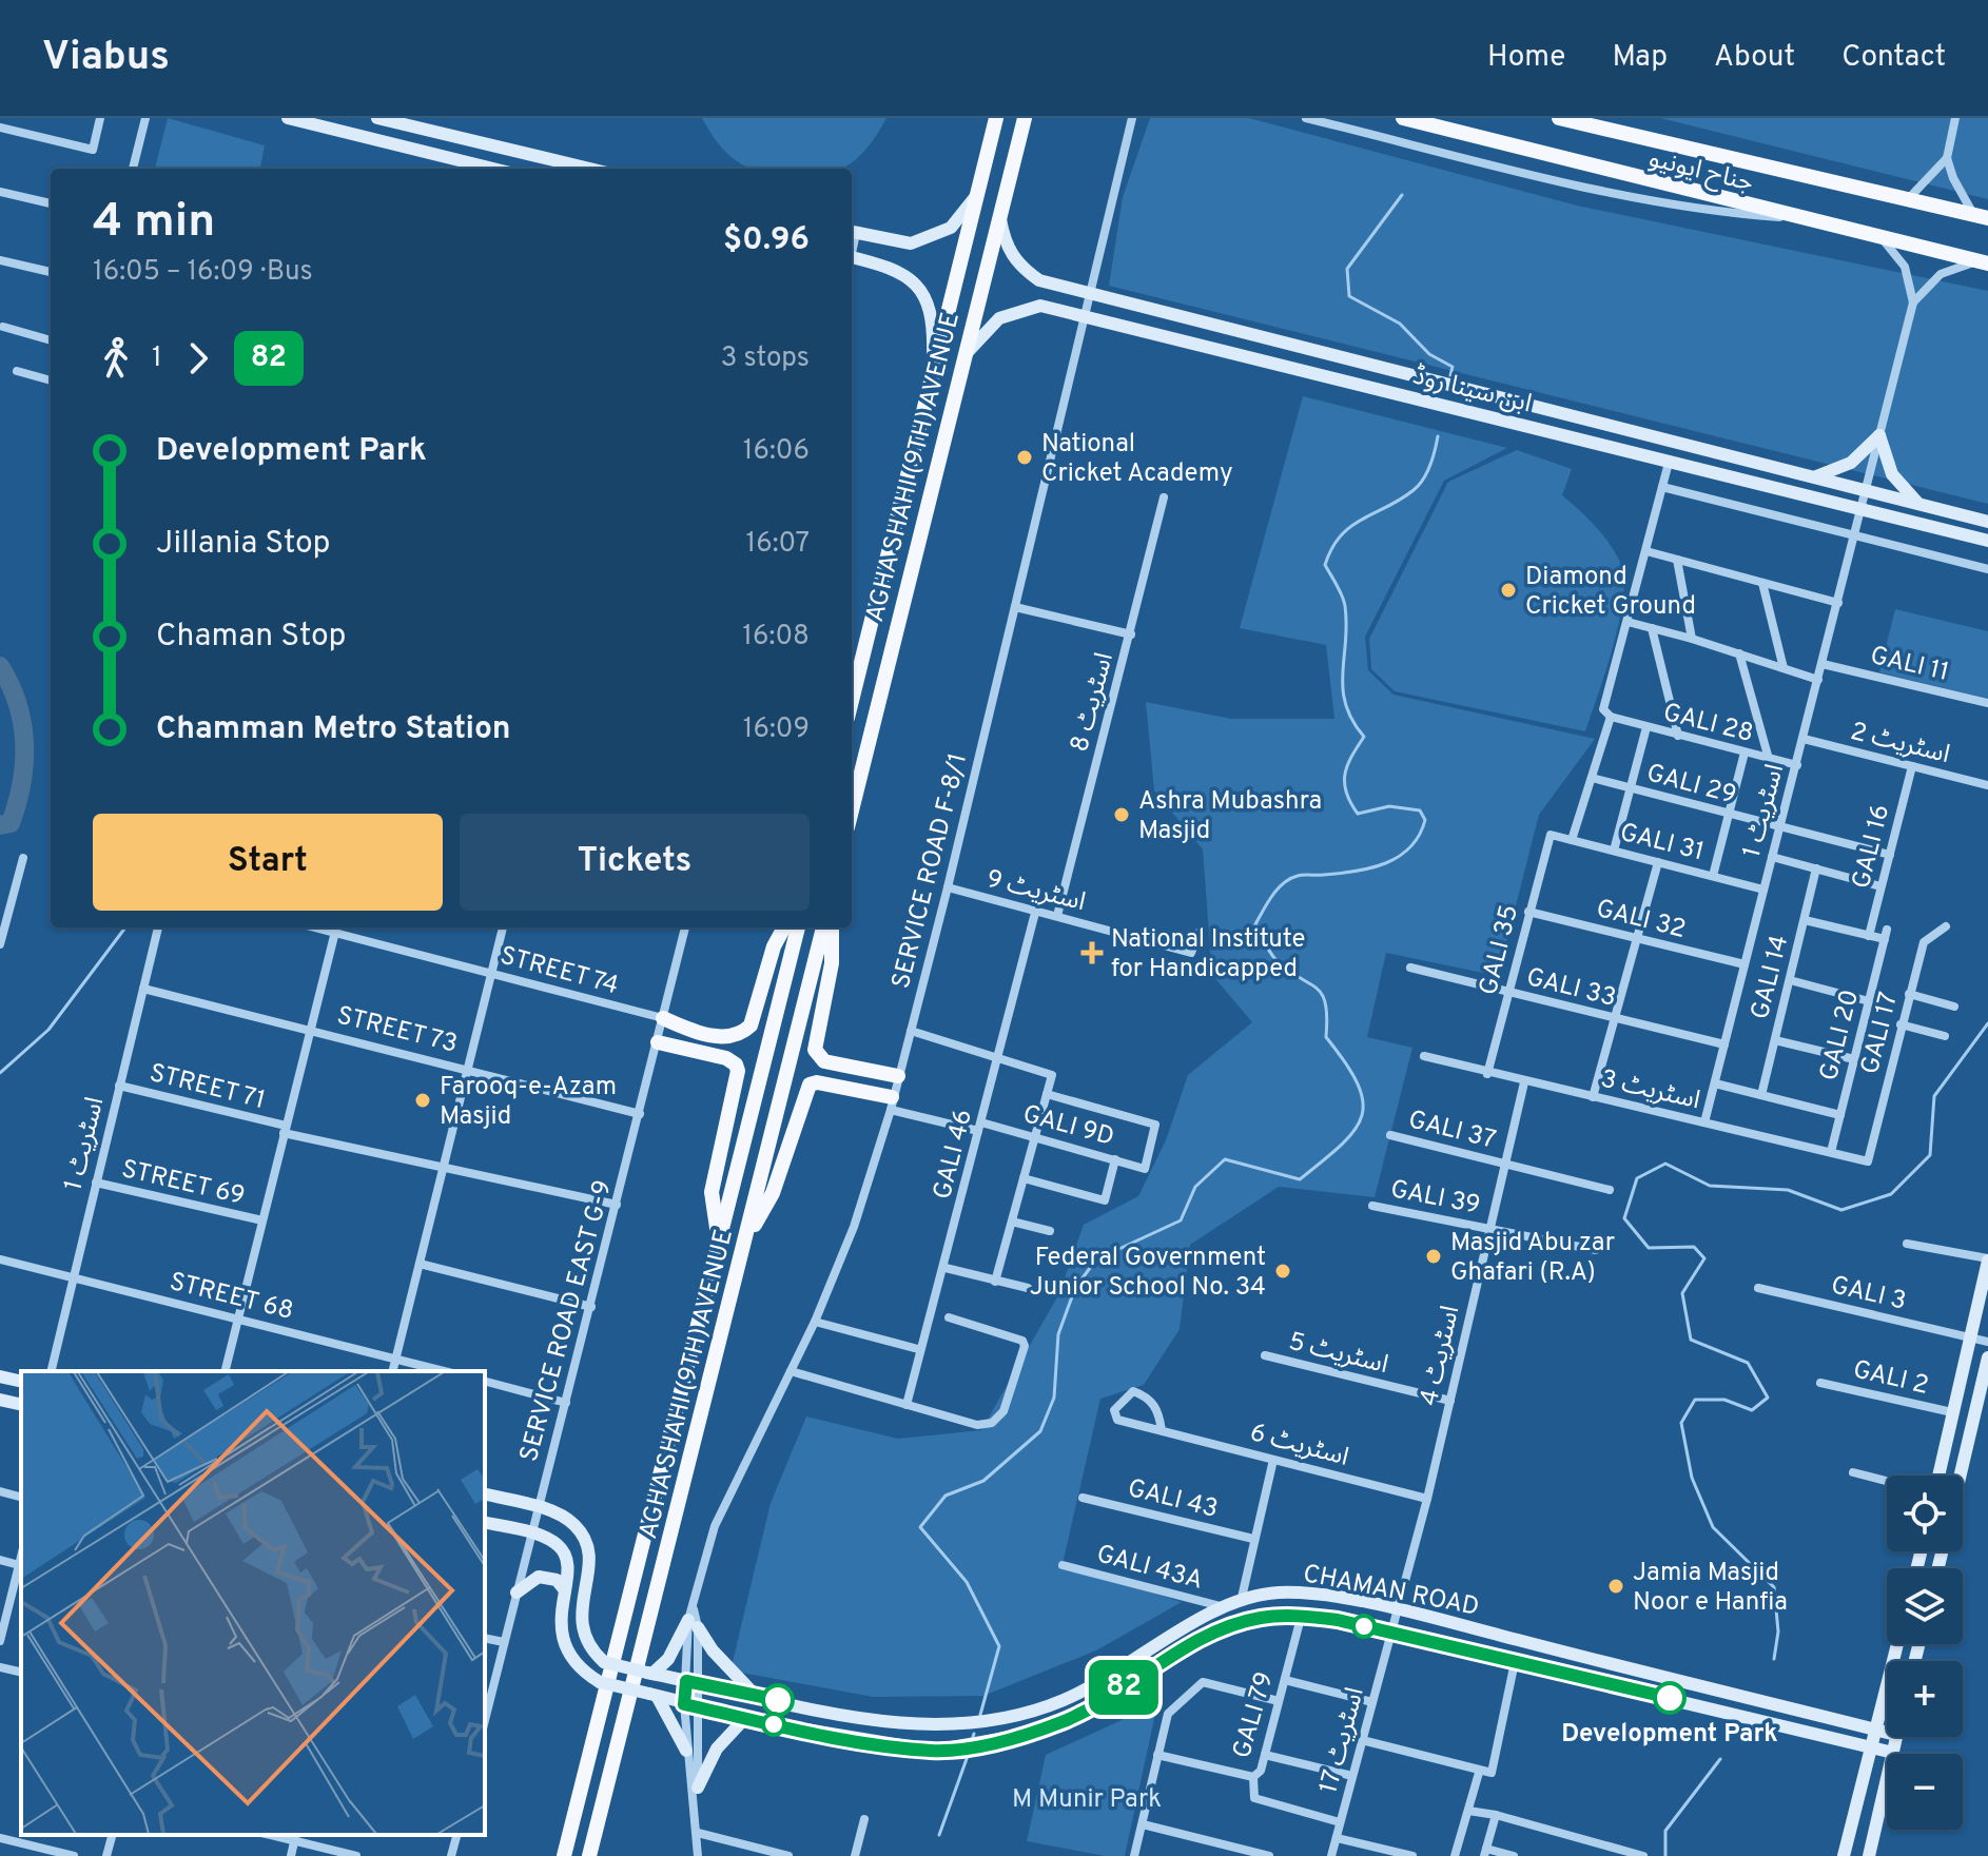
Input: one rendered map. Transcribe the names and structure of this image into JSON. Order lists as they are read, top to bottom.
{
  "streets": {
    "main road": ["جناح ایونیو", "AGHA SHAHI (9TH) AVENUE"],
    "street": [
      "ابن سینا روڈ",
      "GALI 11",
      "اسٹریٹ 8",
      "GALI 28",
      "اسٹریٹ 2",
      "GALI 29",
      "اسٹریٹ 1",
      "GALI 31",
      "GALI 16",
      "SERVICE ROAD F-8/1",
      "اسٹریٹ 9",
      "GALI 32",
      "GALI 35",
      "STREET 74",
      "GALI 14",
      "GALI 33",
      "STREET 73",
      "GALI 17",
      "GALI 20",
      "STREET 71",
      "اسٹریٹ 3",
      "GALI 9D",
      "GALI 37",
      "GALI 46",
      "STREET 69",
      "GALI 39",
      "GALI 3",
      "STREET 68",
      "SERVICE ROAD EAST G-9",
      "اسٹریٹ 5",
      "اسٹریٹ 4",
      "GALI 2",
      "اسٹریٹ 6",
      "GALI 43",
      "GALI 43A",
      "CHAMAN ROAD",
      "GALI 79",
      "اسٹریٹ 17"
    ]
  },
  "crossings": [
    ["ابن سینا روڈ", "AGHA SHAHI (9TH) AVENUE"],
    ["ابن سینا روڈ", "اسٹریٹ 1"],
    ["ابن سینا روڈ", "SERVICE ROAD F-8/1"],
    ["GALI 11", "اسٹریٹ 1"],
    ["اسٹریٹ 8", "اسٹریٹ 9"],
    ["GALI 28", "اسٹریٹ 1"],
    ["اسٹریٹ 2", "اسٹریٹ 1"],
    ["اسٹریٹ 2", "GALI 16"],
    ["GALI 29", "اسٹریٹ 1"],
    ["GALI 29", "GALI 16"],
    ["اسٹریٹ 1", "GALI 31"],
    ["اسٹریٹ 1", "GALI 32"],
    ["اسٹریٹ 1", "GALI 33"],
    ["اسٹریٹ 1", "STREET 73"],
    ["اسٹریٹ 1", "STREET 71"],
    ["اسٹریٹ 1", "اسٹریٹ 3"],
    ["اسٹریٹ 1", "STREET 69"],
    ["اسٹریٹ 1", "STREET 68"],
    ["GALI 31", "GALI 35"],
    ["GALI 16", "GALI 20"],
    ["SERVICE ROAD F-8/1", "اسٹریٹ 9"],
    ["SERVICE ROAD F-8/1", "GALI 9D"],
    ["SERVICE ROAD F-8/1", "CHAMAN ROAD"],
    ["اسٹریٹ 9", "GALI 46"],
    ["GALI 32", "GALI 35"],
    ["GALI 35", "GALI 33"],
    ["GALI 35", "اسٹریٹ 3"],
    ["STREET 74", "SERVICE ROAD EAST G-9"],
    ["STREET 73", "SERVICE ROAD EAST G-9"],
    ["GALI 17", "اسٹریٹ 3"],
    ["GALI 20", "اسٹریٹ 3"],
    ["STREET 71", "SERVICE ROAD EAST G-9"],
    ["اسٹریٹ 3", "اسٹریٹ 4"],
    ["GALI 9D", "GALI 46"],
    ["GALI 37", "اسٹریٹ 4"],
    ["GALI 39", "اسٹریٹ 4"],
    ["SERVICE ROAD EAST G-9", "CHAMAN ROAD"],
    ["اسٹریٹ 5", "اسٹریٹ 4"],
    ["اسٹریٹ 4", "اسٹریٹ 6"],
    ["اسٹریٹ 4", "CHAMAN ROAD"],
    ["اسٹریٹ 4", "اسٹریٹ 17"],
    ["GALI 43A", "CHAMAN ROAD"],
    ["CHAMAN ROAD", "GALI 79"],
    ["CHAMAN ROAD", "اسٹریٹ 17"]
  ],
  "parks": ["M Munir Park"],
  "places": {
    "other": [
      "National Cricket Academy",
      "Diamond Cricket Ground",
      "Ashra Mubashra Masjid",
      "Farooq-e-Azam Masjid",
      "Masjid Abu zar Ghafari (R.A)",
      "Federal Government Junior School No. 34",
      "Jamia Masjid Noor e Hanfia",
      "Development Park"
    ],
    "health": ["National Institute for Handicapped"]
  },
  "lines": ["bus line 82"],
  "page": {
    "header": "Viabus",
    "nav": [
      "Home",
      "Map",
      "About",
      "Contact"
    ],
    "on_map": "82",
    "heading": ["4 min", "16:05 – 16:09 · Bus", "$0.96"],
    "legs": ["1", "82", "3 stops"],
    "list": [
      {
        "name": "Development Park",
        "value": "16:06"
      },
      {
        "name": "Jillania Stop",
        "value": "16:07"
      },
      {
        "name": "Chaman Stop",
        "value": "16:08"
      },
      {
        "name": "Chamman Metro Station",
        "value": "16:09"
      }
    ],
    "buttons": ["Start", "Tickets"],
    "map_buttons": ["+", "−"]
  }
}
